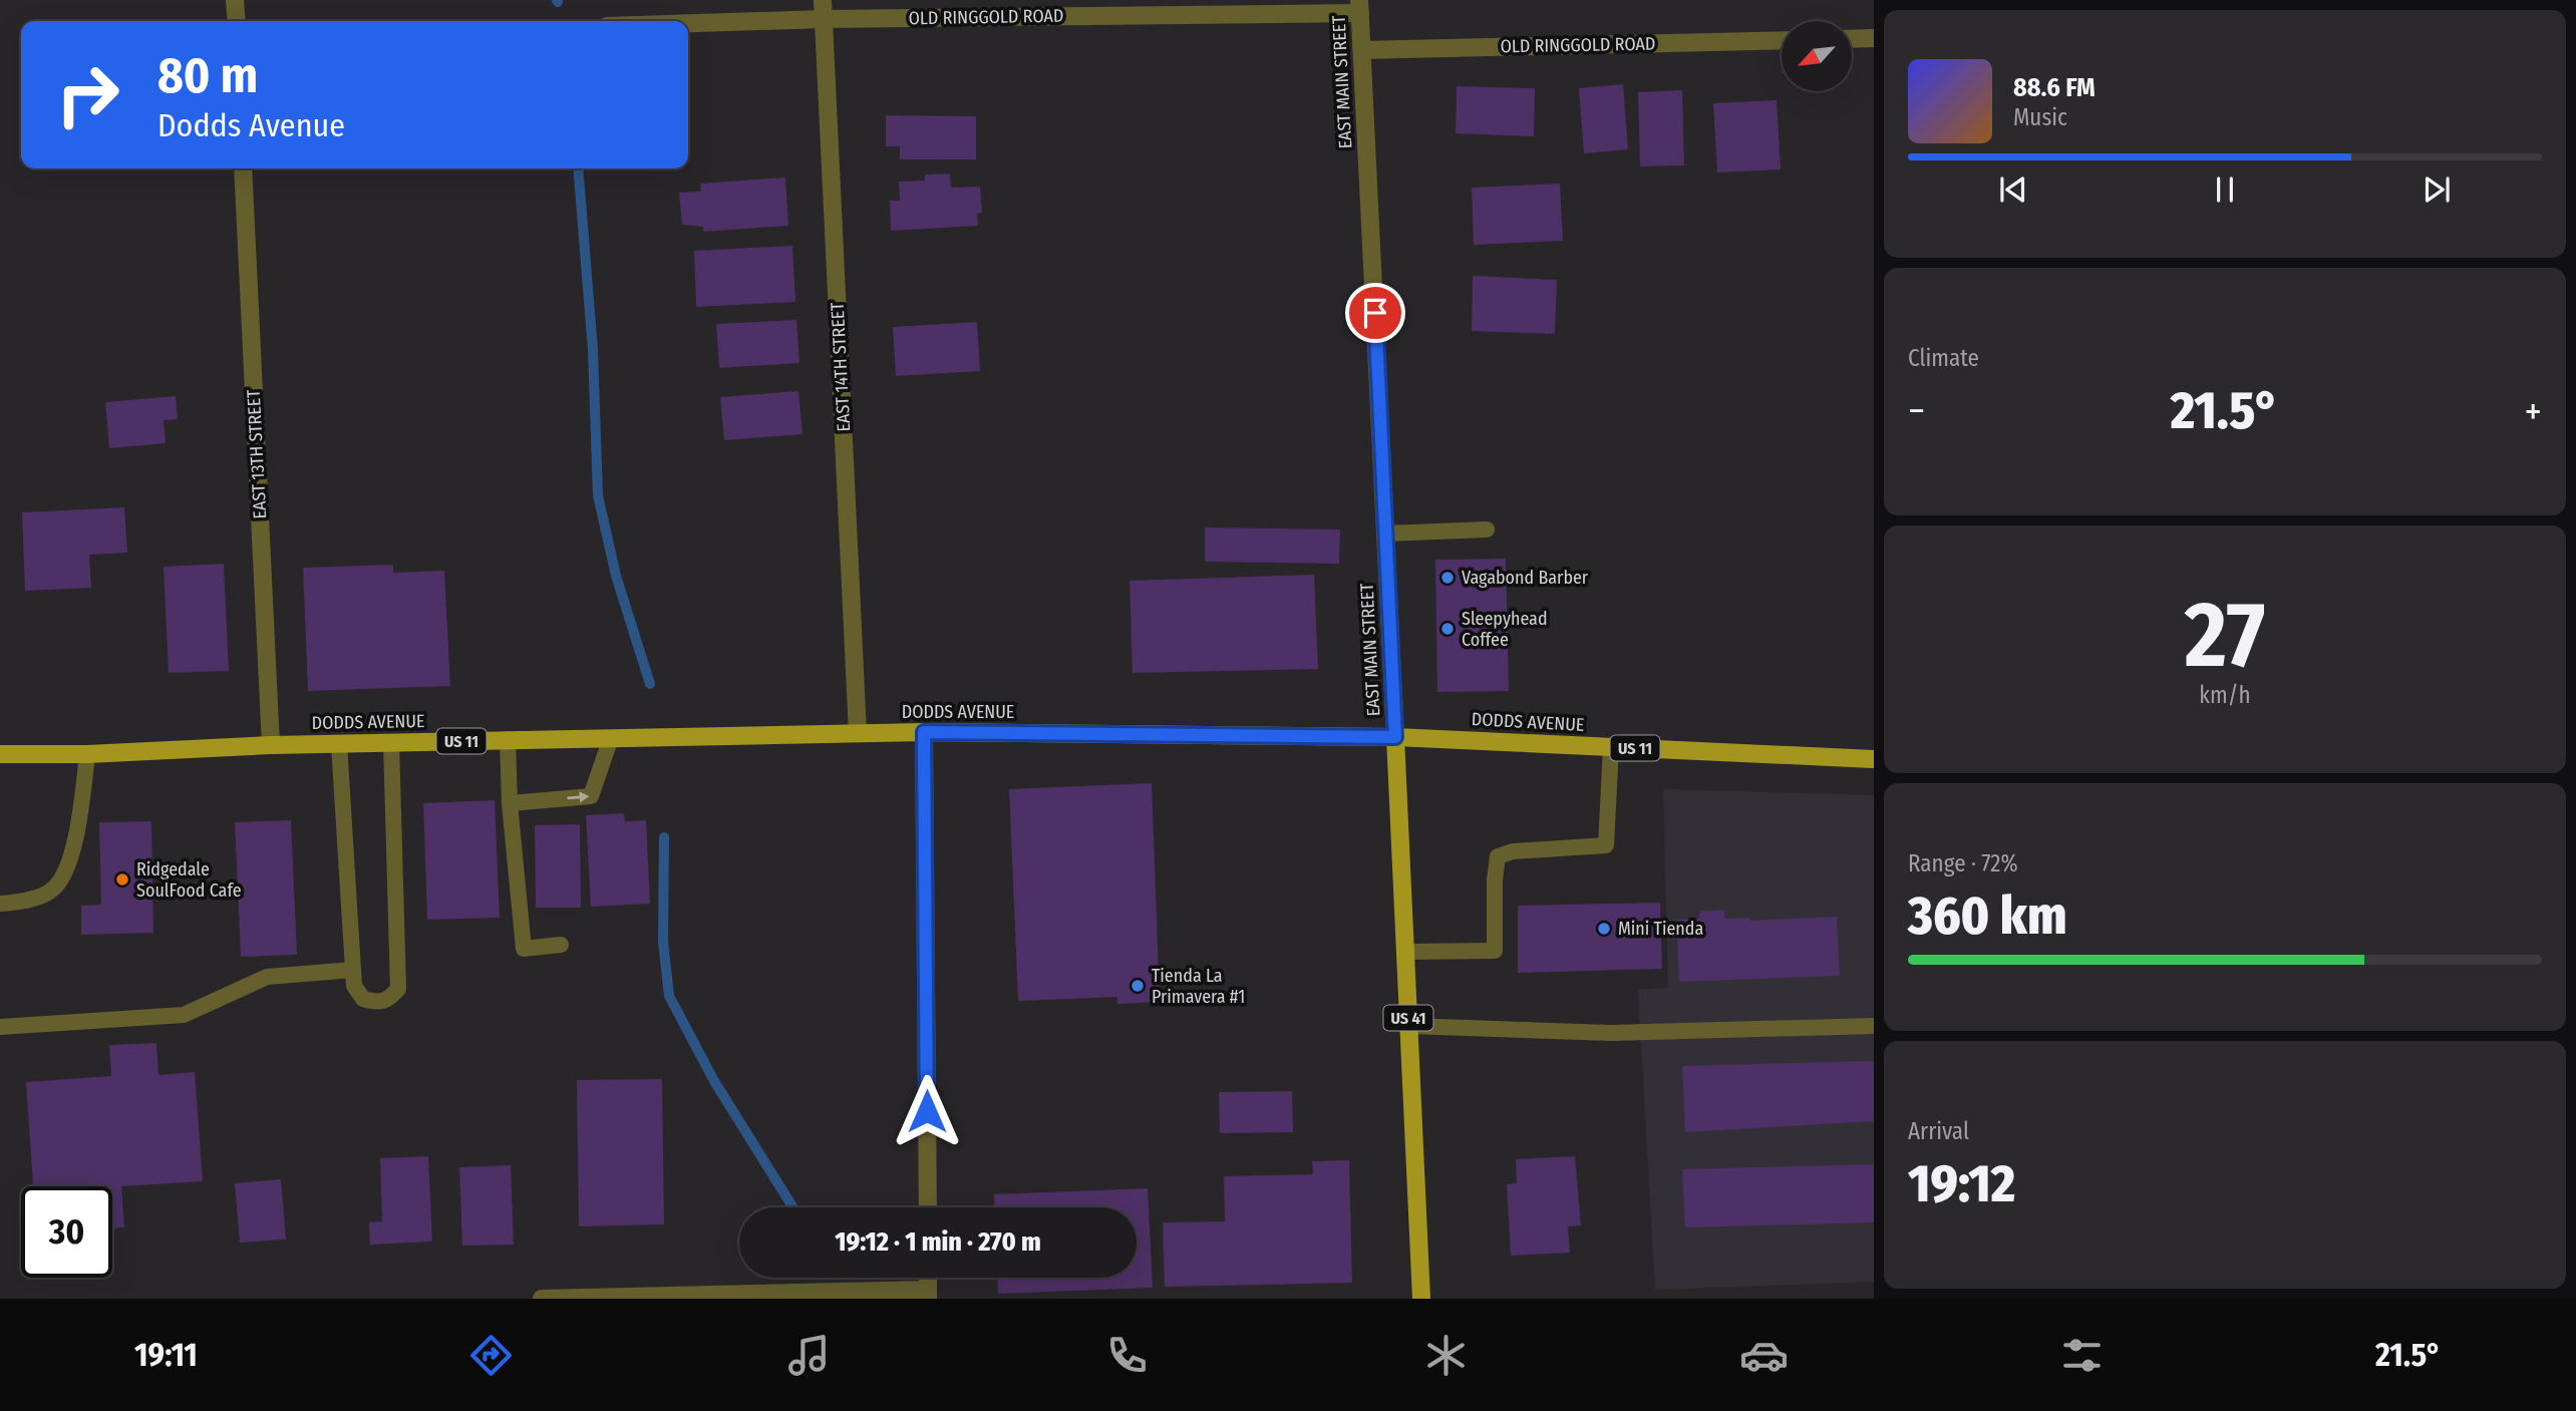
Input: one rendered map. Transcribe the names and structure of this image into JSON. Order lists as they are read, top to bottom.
{
  "streets": {
    "main road": [
      "EAST MAIN STREET",
      "DODDS AVENUE",
      "US 11",
      "US 41"
    ],
    "street": ["OLD RINGGOLD ROAD", "EAST 14TH STREET", "EAST 13TH STREET"]
  },
  "crossings": [
    ["OLD RINGGOLD ROAD", "EAST MAIN STREET"],
    ["OLD RINGGOLD ROAD", "EAST 14TH STREET"],
    ["EAST MAIN STREET", "DODDS AVENUE"],
    ["EAST 14TH STREET", "DODDS AVENUE"],
    ["EAST 13TH STREET", "DODDS AVENUE"]
  ],
  "places": [
    "Vagabond Barber",
    "Sleepyhead Coffee",
    "Ridgedale SoulFood Cafe",
    "Mini Tienda",
    "Tienda La Primavera #1"
  ],
  "north": "bottom left",
  "page": {
    "turn": ["80 m", "Dodds Avenue"],
    "song": ["88.6 FM", "Music"],
    "tile": [
      "Climate",
      ["27", "km/h"],
      ["Range · 72%", "360 km"],
      ["Arrival", "19:12"]
    ],
    "heat": ["−", "21.5°", "+"],
    "limit": "30",
    "trip": "19:12 · 1 min · 270 m",
    "tabs": ["19:11", "21.5°"]
  }
}
